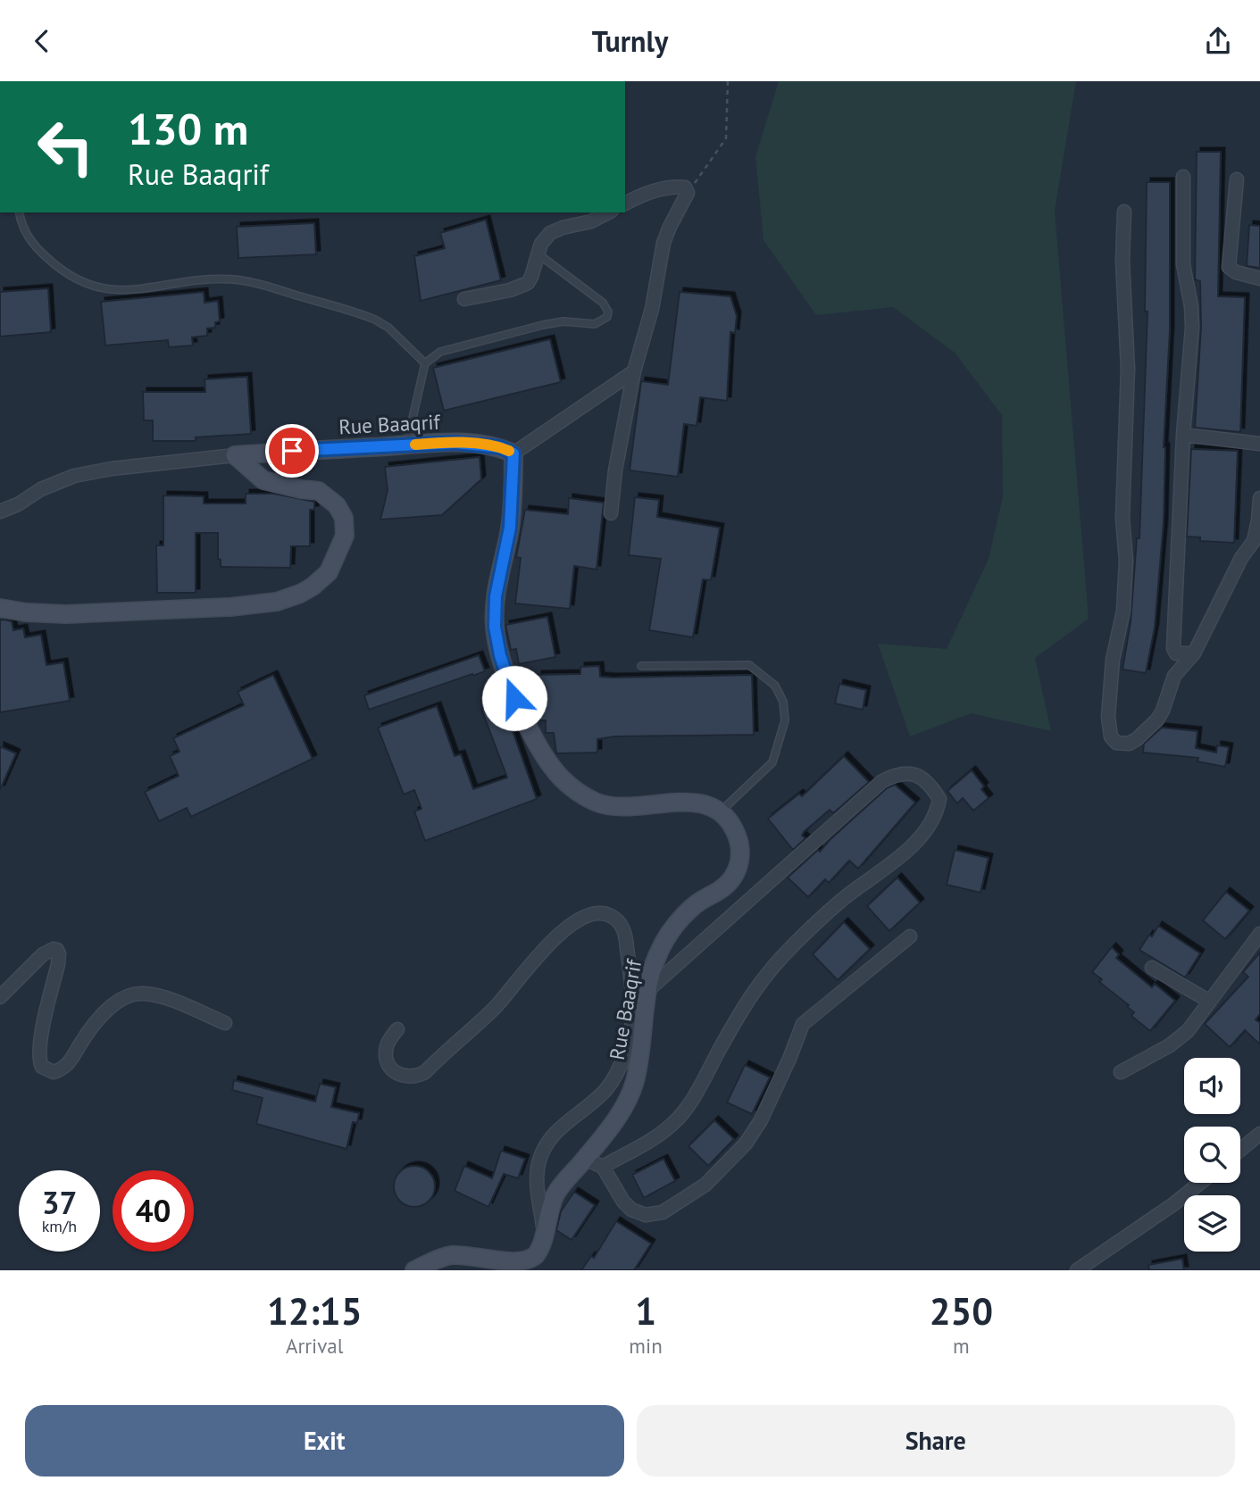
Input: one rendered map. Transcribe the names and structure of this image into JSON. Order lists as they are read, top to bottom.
{
  "streets": {
    "street": ["Rue Baaqrif"]
  },
  "page": {
    "header": "Turnly",
    "turn": ["130 m", "Rue Baaqrif"],
    "speed": "37 km/h",
    "limit": "40",
    "eta": [
      "12:15",
      "Arrival",
      "1",
      "min",
      "250",
      "m"
    ],
    "buttons": ["Exit", "Share"]
  }
}
